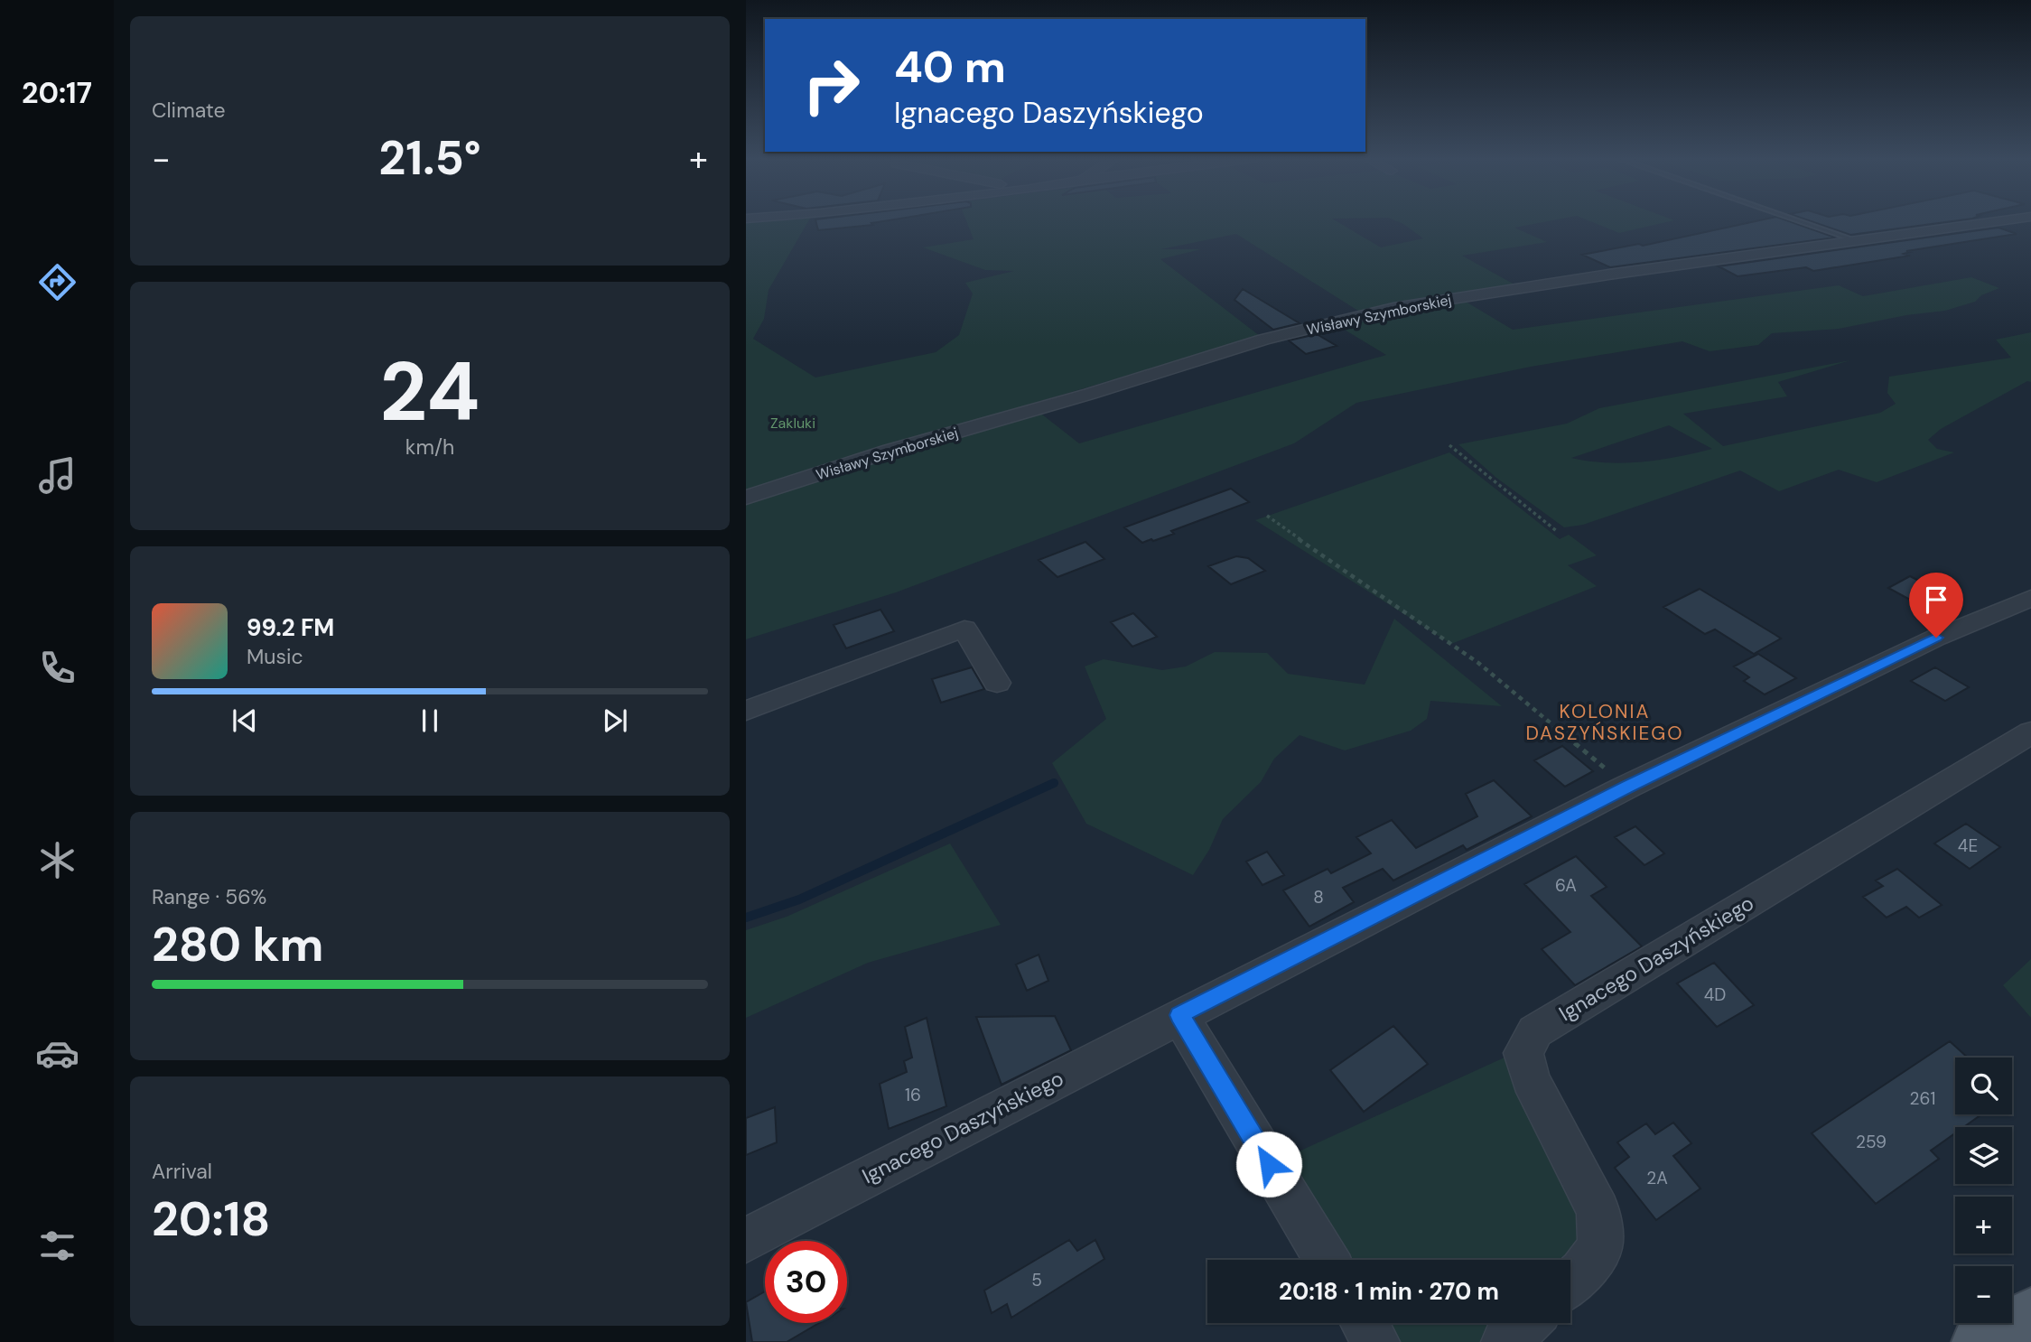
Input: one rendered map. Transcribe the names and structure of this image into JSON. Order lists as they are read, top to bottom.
{
  "streets": {
    "street": ["Wisławy Szymborskiej", "Ignacego Daszyńskiego"]
  },
  "districts": ["KOLONIA DASZYŃSKIEGO"],
  "parks": ["Zakluki"],
  "house_numbers": [
    "4E",
    "6A",
    "8",
    "4D",
    "16",
    "261",
    "259",
    "2A",
    "5"
  ],
  "page": {
    "tabs": "20:17",
    "tile": [
      "Climate",
      ["24", "km/h"],
      ["Range · 56%", "280 km"],
      ["Arrival", "20:18"]
    ],
    "turn": ["40 m", "Ignacego Daszyńskiego"],
    "heat": ["−", "21.5°", "+"],
    "song": ["99.2 FM", "Music"],
    "map_buttons": ["+", "−"],
    "limit": "30",
    "trip": "20:18 · 1 min · 270 m"
  }
}
